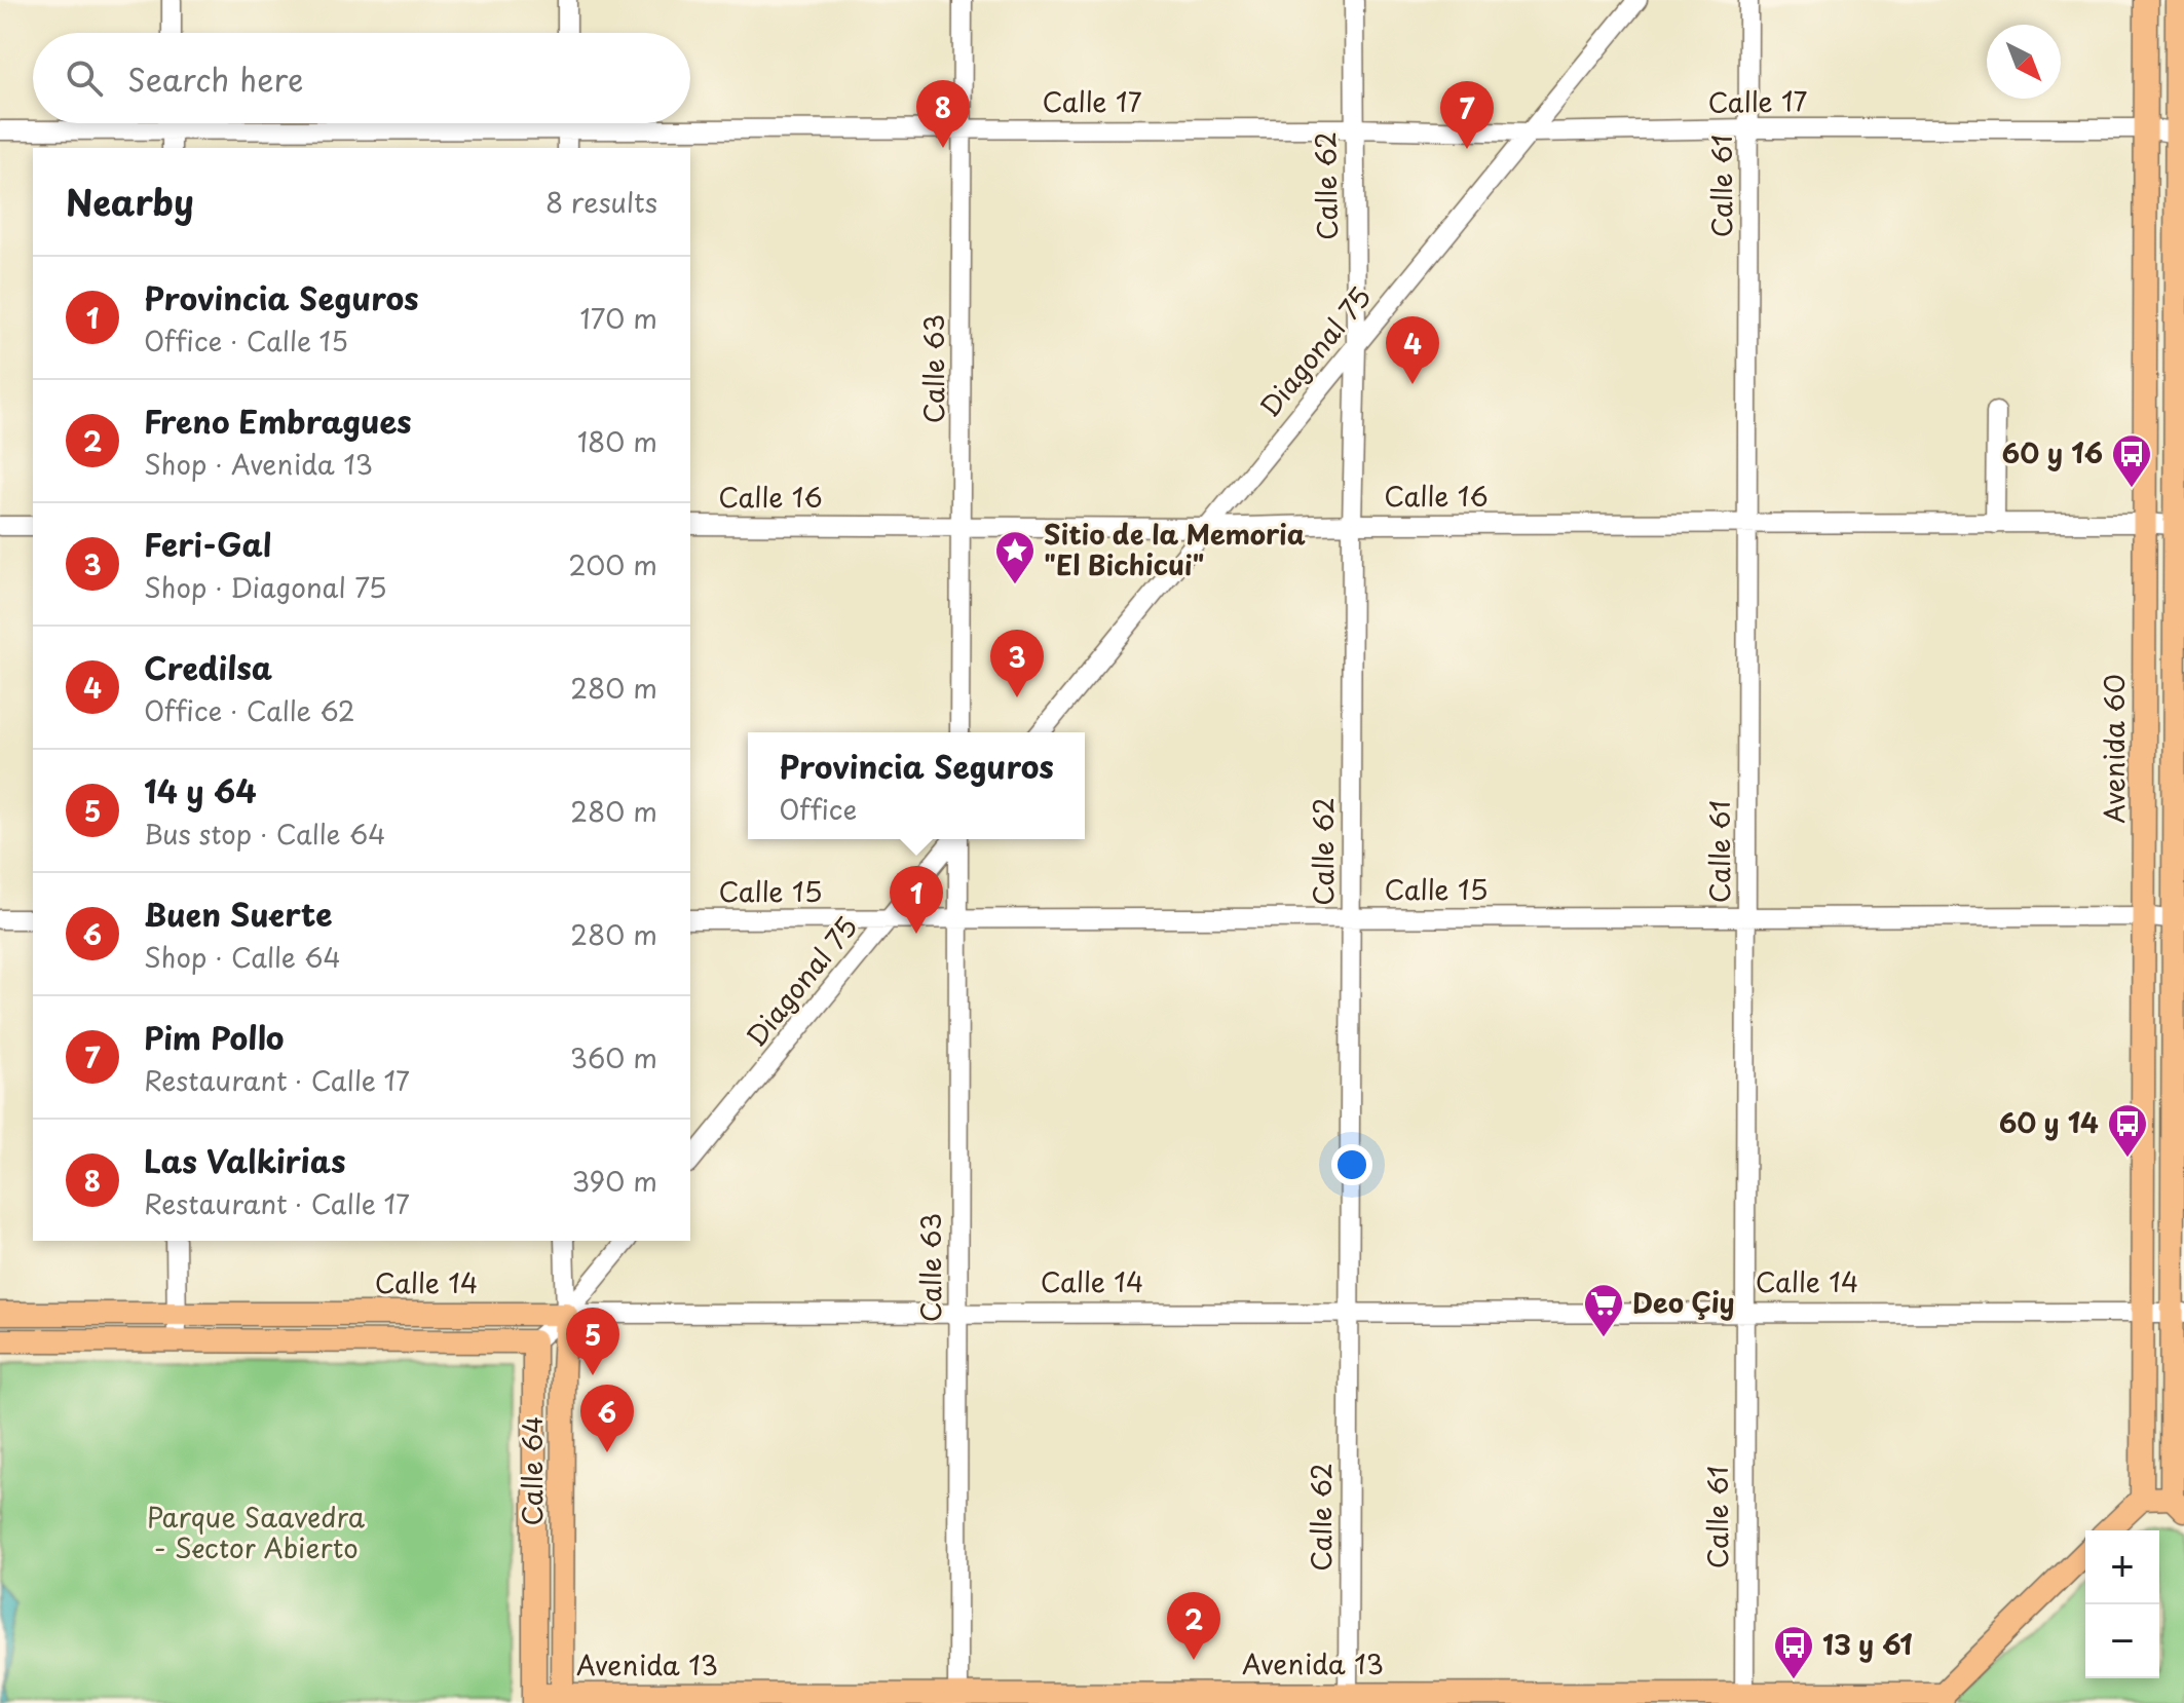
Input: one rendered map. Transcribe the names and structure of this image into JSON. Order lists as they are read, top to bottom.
{
  "streets": {
    "main road": [
      "Avenida 60",
      "Calle 14",
      "Calle 64",
      "Avenida 13"
    ],
    "street": [
      "Calle 17",
      "Calle 62",
      "Calle 61",
      "Diagonal 75",
      "Calle 63",
      "Calle 16",
      "Calle 15"
    ]
  },
  "crossings": [
    ["Calle 17", "Calle 62"],
    ["Calle 17", "Calle 61"],
    ["Calle 17", "Diagonal 75"],
    ["Calle 17", "Calle 63"],
    ["Calle 17", "Avenida 60"],
    ["Calle 62", "Diagonal 75"],
    ["Calle 62", "Calle 16"],
    ["Calle 62", "Calle 15"],
    ["Calle 62", "Calle 14"],
    ["Calle 62", "Avenida 13"],
    ["Calle 61", "Calle 16"],
    ["Calle 61", "Calle 15"],
    ["Calle 61", "Calle 14"],
    ["Calle 61", "Avenida 13"],
    ["Diagonal 75", "Calle 16"],
    ["Diagonal 75", "Calle 15"],
    ["Calle 63", "Calle 16"],
    ["Calle 63", "Calle 15"],
    ["Calle 63", "Calle 14"],
    ["Calle 63", "Avenida 13"],
    ["Calle 16", "Avenida 60"],
    ["Avenida 60", "Calle 15"],
    ["Avenida 60", "Calle 14"],
    ["Calle 14", "Calle 64"],
    ["Calle 64", "Avenida 13"]
  ],
  "parks": ["Parque Saavedra - Sector Abierto"],
  "places": {
    "bus stop": ["60 y 16", "60 y 14", "13 y 61"],
    "place": ["Sitio de la Memoria \"El Bichicui\""],
    "supermarket": ["Deo Çiy"]
  },
  "north": "bottom right",
  "page": {
    "search": "Search here",
    "pins": [
      "8",
      "7",
      "4",
      "3",
      "1",
      "5",
      "6",
      "2"
    ],
    "heading": ["Nearby", "8 results"],
    "list": [
      {
        "mark": "1",
        "name": "Provincia Seguros",
        "note": "Office · Calle 15",
        "value": "170 m"
      },
      {
        "mark": "2",
        "name": "Freno Embragues",
        "note": "Shop · Avenida 13",
        "value": "180 m"
      },
      {
        "mark": "3",
        "name": "Feri-Gal",
        "note": "Shop · Diagonal 75",
        "value": "200 m"
      },
      {
        "mark": "4",
        "name": "Credilsa",
        "note": "Office · Calle 62",
        "value": "280 m"
      },
      {
        "mark": "5",
        "name": "14 y 64",
        "note": "Bus stop · Calle 64",
        "value": "280 m"
      },
      {
        "mark": "6",
        "name": "Buen Suerte",
        "note": "Shop · Calle 64",
        "value": "280 m"
      },
      {
        "mark": "7",
        "name": "Pim Pollo",
        "note": "Restaurant · Calle 17",
        "value": "360 m"
      },
      {
        "mark": "8",
        "name": "Las Valkirias",
        "note": "Restaurant · Calle 17",
        "value": "390 m"
      }
    ],
    "popup": ["Provincia Seguros", "Office"],
    "map_buttons": ["+", "−"]
  }
}
